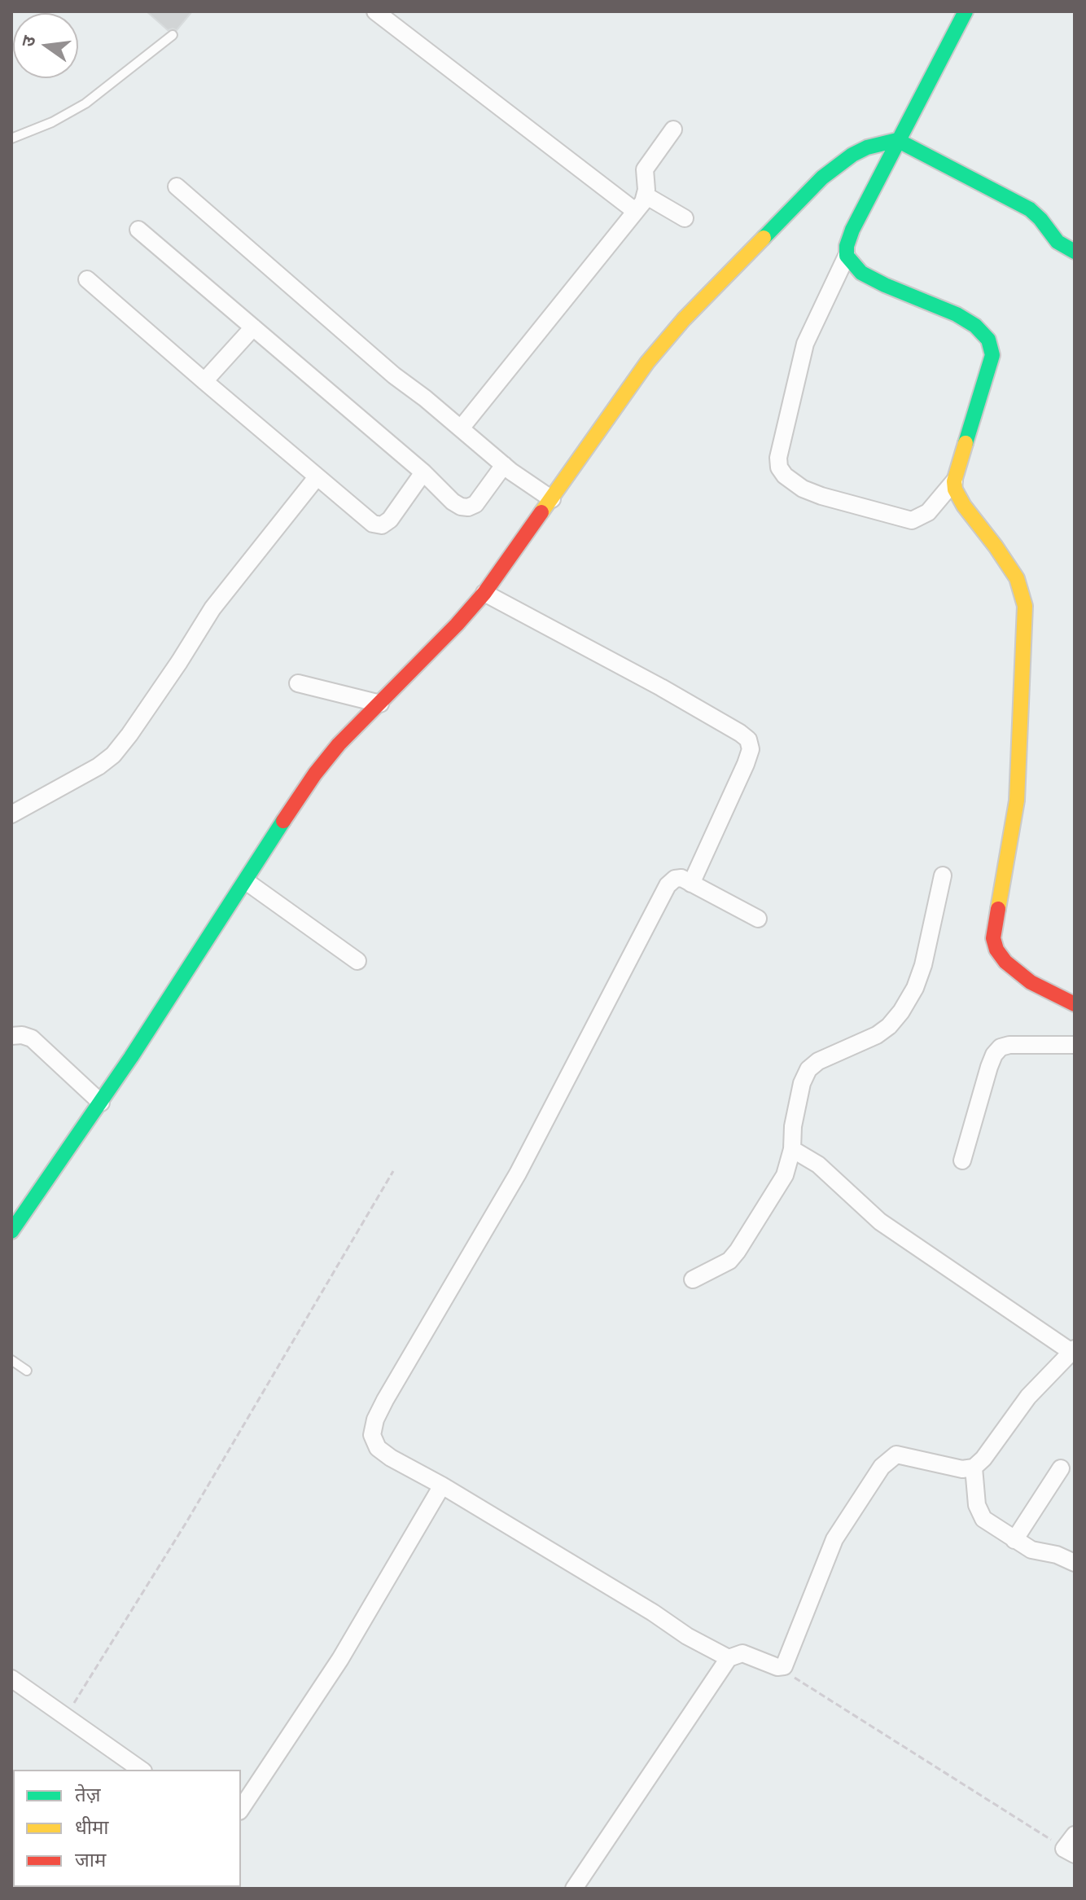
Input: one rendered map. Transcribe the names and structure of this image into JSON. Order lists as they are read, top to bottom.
{
  "legend": ["तेज़", "धीमा", "जाम"],
  "north": "left"
}
